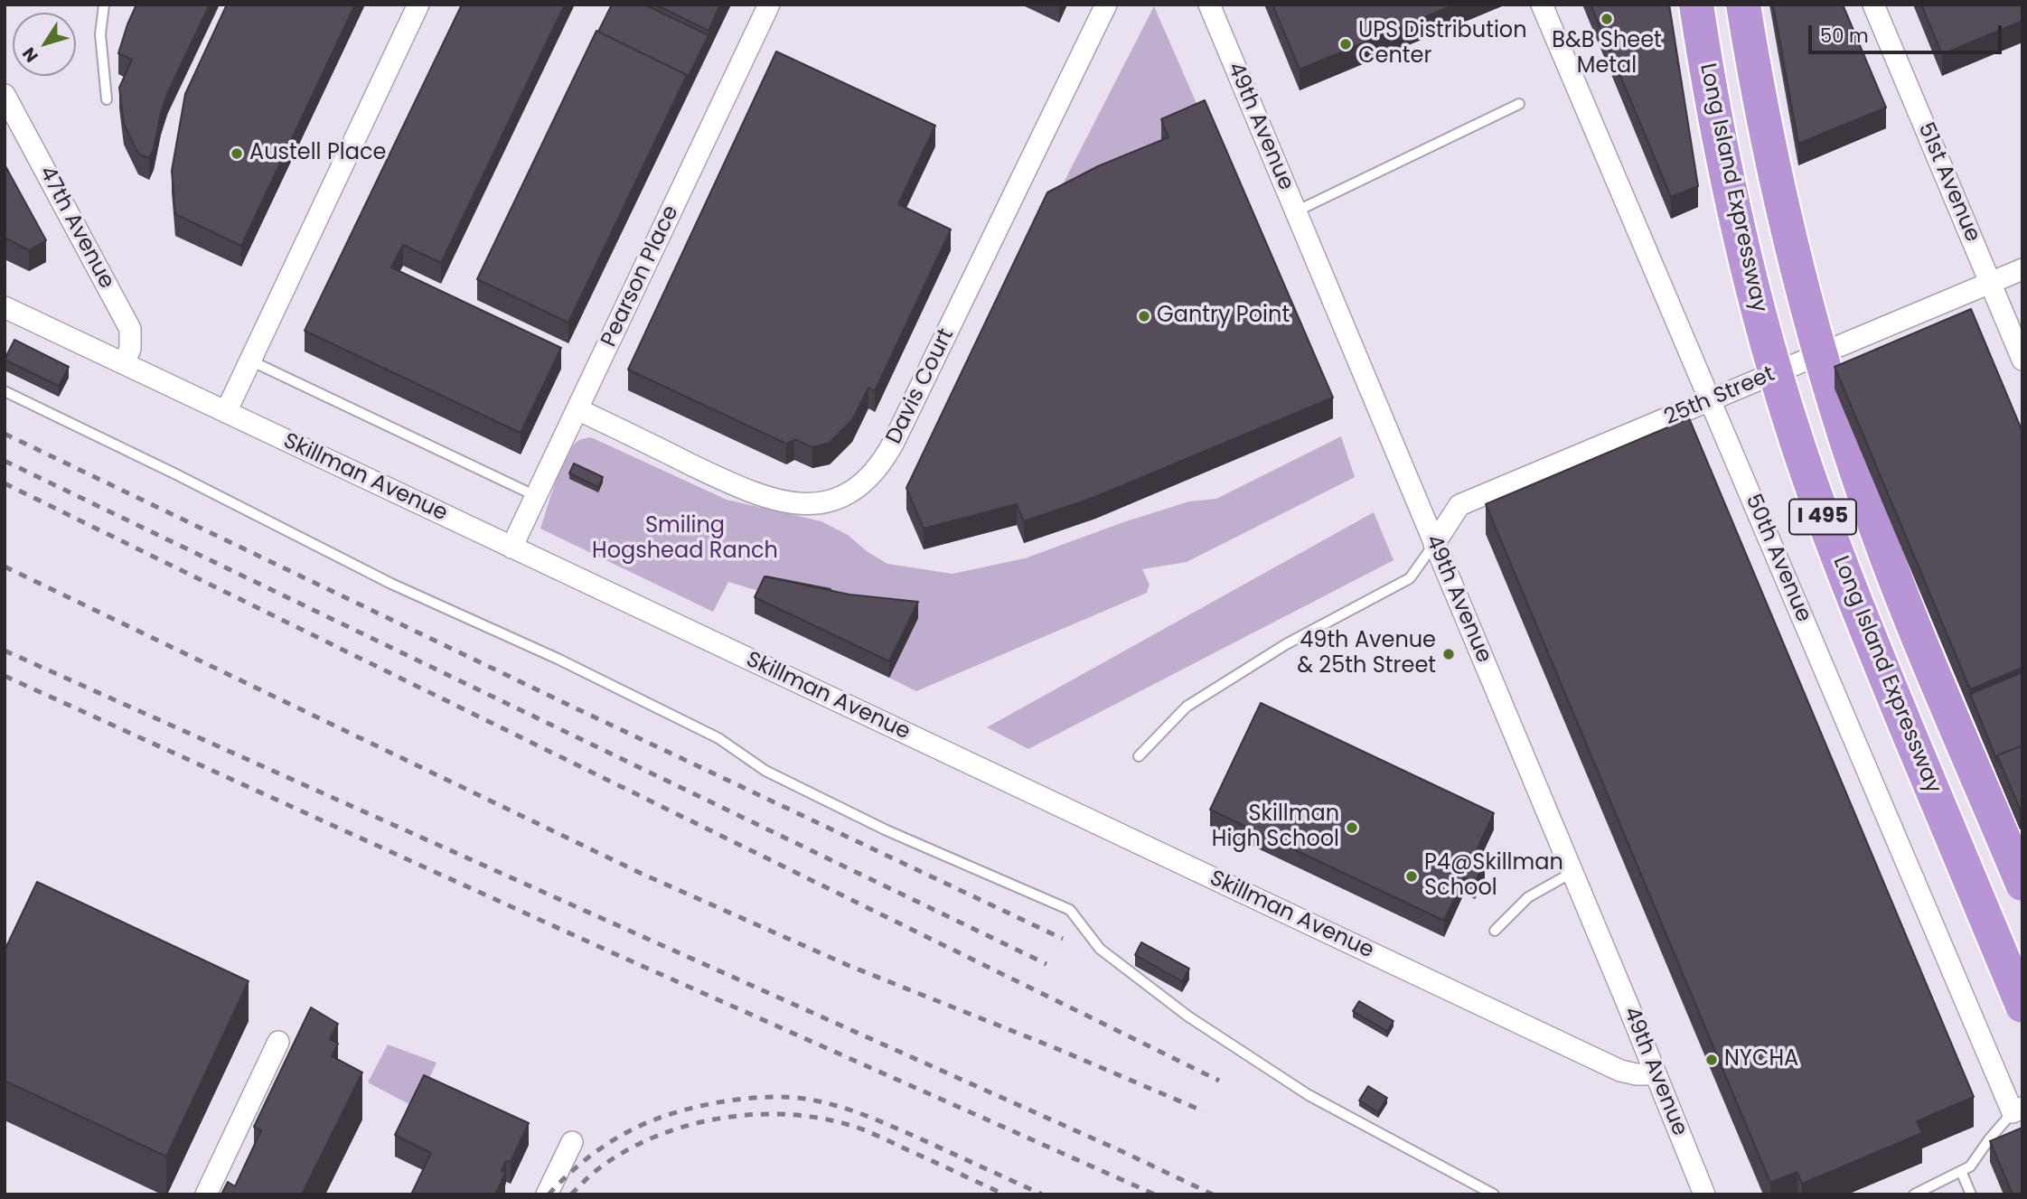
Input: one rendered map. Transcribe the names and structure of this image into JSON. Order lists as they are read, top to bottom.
{
  "streets": {
    "highway": ["Long Island Expressway", "I 495"],
    "street": [
      "49th Avenue",
      "51st Avenue",
      "47th Avenue",
      "Pearson Place",
      "Davis Court",
      "25th Street",
      "Skillman Avenue",
      "50th Avenue"
    ]
  },
  "crossings": [
    ["49th Avenue", "25th Street"],
    ["49th Avenue", "Skillman Avenue"],
    ["51st Avenue", "25th Street"],
    ["47th Avenue", "Skillman Avenue"],
    ["Pearson Place", "Davis Court"],
    ["Pearson Place", "Skillman Avenue"],
    ["25th Street", "50th Avenue"]
  ],
  "parks": ["Smiling Hogshead Ranch"],
  "places": [
    "B&B Sheet Metal",
    "UPS Distribution Center",
    "Austell Place",
    "Gantry Point",
    "49th Avenue & 25th Street",
    "Skillman High School",
    "P4@Skillman School",
    "NYCHA"
  ],
  "scale_bar": "50 m",
  "north": "bottom left"
}
